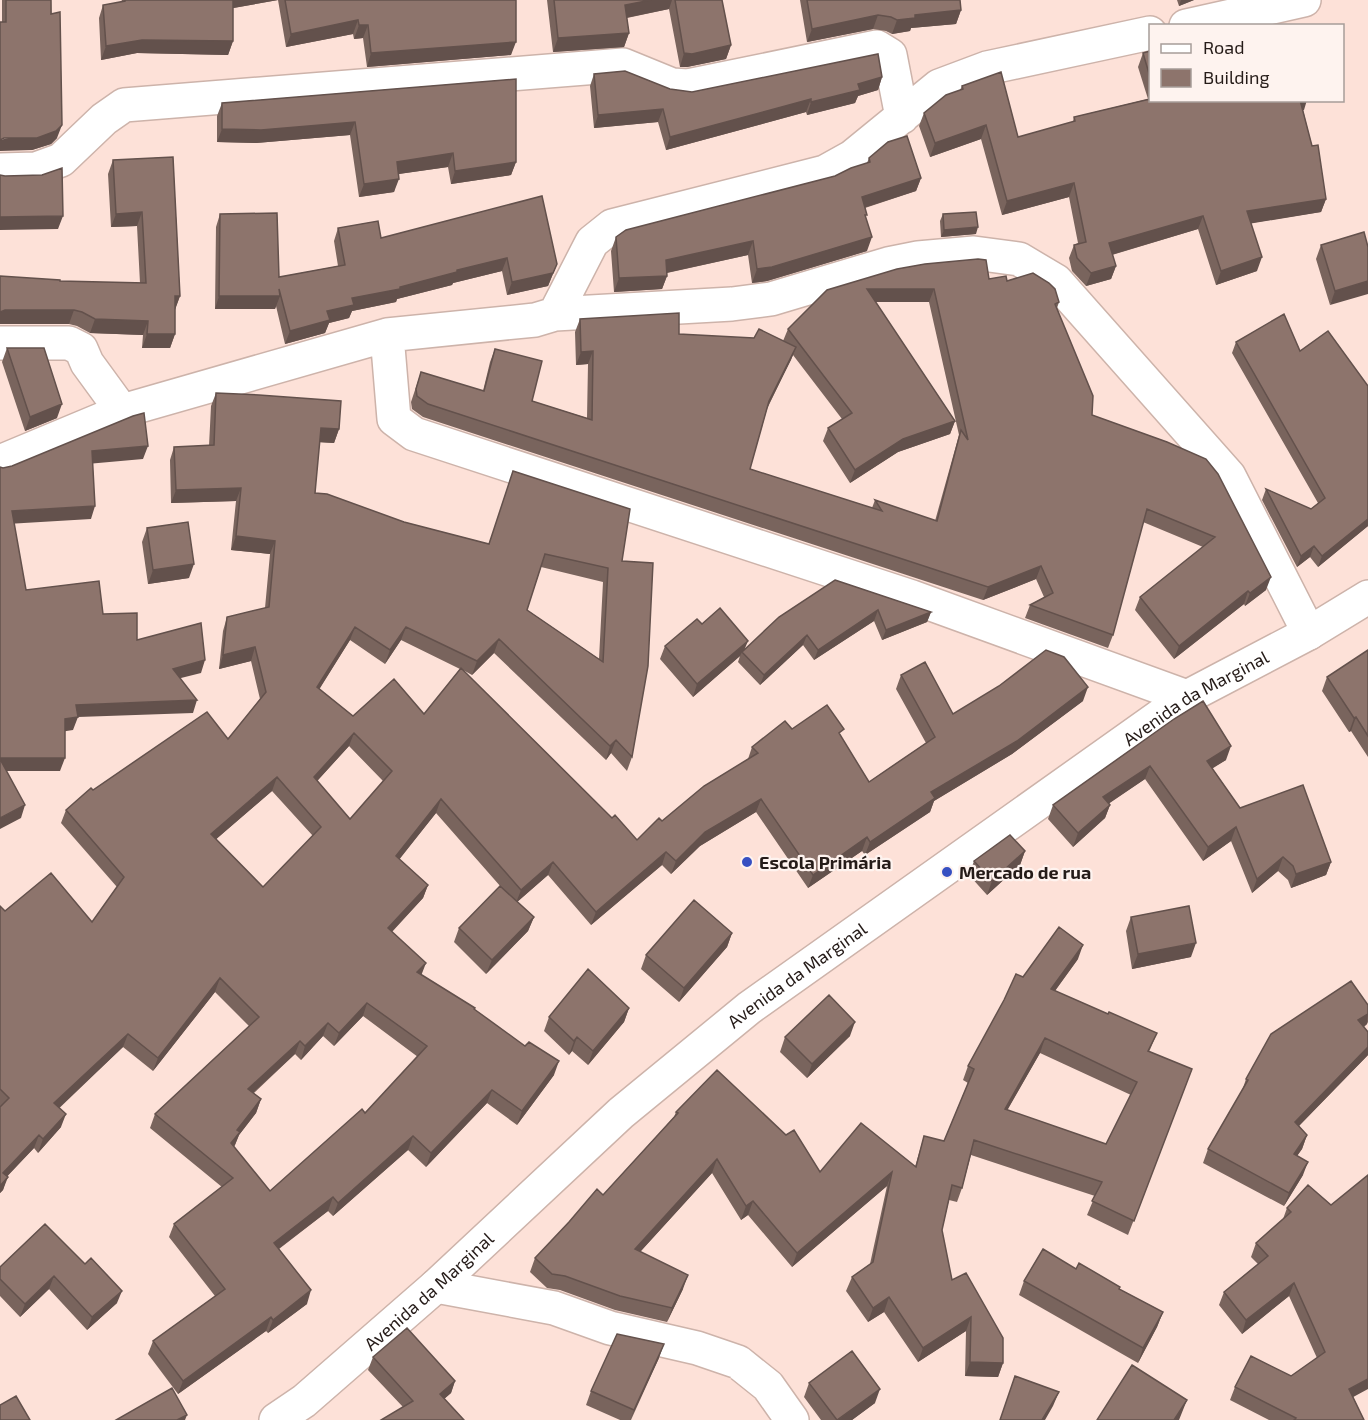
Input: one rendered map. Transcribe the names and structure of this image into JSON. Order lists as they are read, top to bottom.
{
  "streets": {
    "street": ["Avenida da Marginal"]
  },
  "places": ["Escola Primária", "Mercado de rua"],
  "legend": ["Road", "Building"]
}
